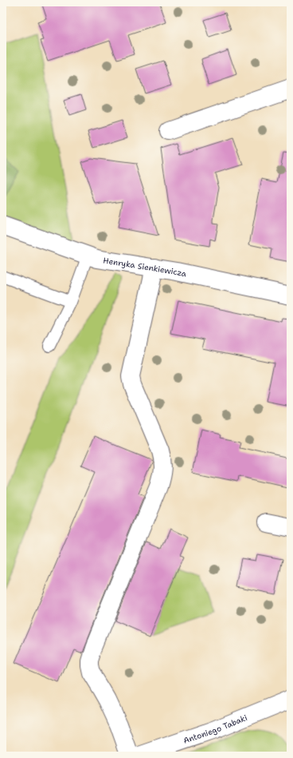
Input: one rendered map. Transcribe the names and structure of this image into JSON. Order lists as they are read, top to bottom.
{
  "streets": {
    "street": ["Henryka Sienkiewicza", "Antoniego Tabaki"]
  }
}
